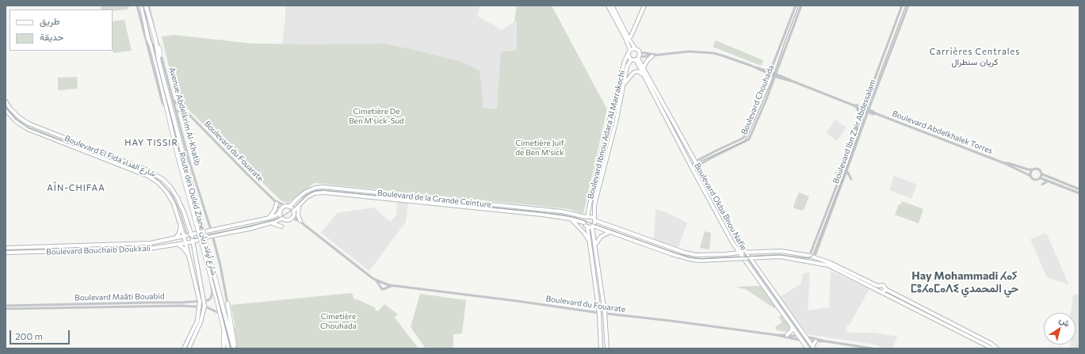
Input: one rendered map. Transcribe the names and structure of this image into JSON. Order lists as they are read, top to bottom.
{
  "streets": {
    "highway": ["Route des Ouled Ziane شارع أولاد زيان"],
    "main road": [
      "Boulevard Ibnou Adara Al Marrakechi",
      "Boulevard El Fida شارع الفداء",
      "Boulevard de la Grande Ceinture",
      "Boulevard Okba Bnou Nafie",
      "Boulevard Bouchaib Doukkali"
    ],
    "street": [
      "Boulevard Chouhada",
      "Avenue Abdelkrim Al-Khatib",
      "Boulevard Ibn Zair Abdessalam",
      "Boulevard Abdelkhalek Torres",
      "Boulevard du Fouarate",
      "Boulevard Maâti Bouabid"
    ]
  },
  "crossings": [
    ["Boulevard Chouhada", "Boulevard Abdelkhalek Torres"],
    ["Boulevard Chouhada", "Boulevard Okba Bnou Nafie"],
    ["Avenue Abdelkrim Al-Khatib", "Boulevard du Fouarate"],
    ["Avenue Abdelkrim Al-Khatib", "Route des Ouled Ziane شارع أولاد زيان"],
    ["Avenue Abdelkrim Al-Khatib", "Boulevard Bouchaib Doukkali"],
    ["Boulevard Ibn Zair Abdessalam", "Boulevard Abdelkhalek Torres"],
    ["Boulevard Abdelkhalek Torres", "Boulevard Ibnou Adara Al Marrakechi"],
    ["Boulevard Abdelkhalek Torres", "Boulevard Okba Bnou Nafie"],
    ["Boulevard Ibnou Adara Al Marrakechi", "Boulevard de la Grande Ceinture"],
    ["Boulevard Ibnou Adara Al Marrakechi", "Boulevard Okba Bnou Nafie"],
    ["Boulevard du Fouarate", "Boulevard de la Grande Ceinture"],
    ["Boulevard du Fouarate", "Boulevard Okba Bnou Nafie"],
    ["Boulevard du Fouarate", "Boulevard Bouchaib Doukkali"],
    ["Boulevard El Fida شارع الفداء", "Boulevard Bouchaib Doukkali"],
    ["Boulevard El Fida شارع الفداء", "Boulevard Maâti Bouabid"],
    ["Boulevard de la Grande Ceinture", "Boulevard Bouchaib Doukkali"],
    ["Route des Ouled Ziane شارع أولاد زيان", "Boulevard Maâti Bouabid"]
  ],
  "districts": [
    "Carrières Centrales كريان سنطرال",
    "HAY TISSIR",
    "AÎN-CHIFAA",
    "Hay Mohammadi ⵃⴰⵢ ⵎⵓⵃⴰⵎⴰⴷⵉ حي المحمدي"
  ],
  "parks": ["Cimetière De Ben M'sick-Sud", "Cimetière Juif de Ben M'sick", "Cimetière Chouhada"],
  "legend": ["طريق", "حديقة"],
  "scale_bar": "200 m",
  "north": "top right"
}
